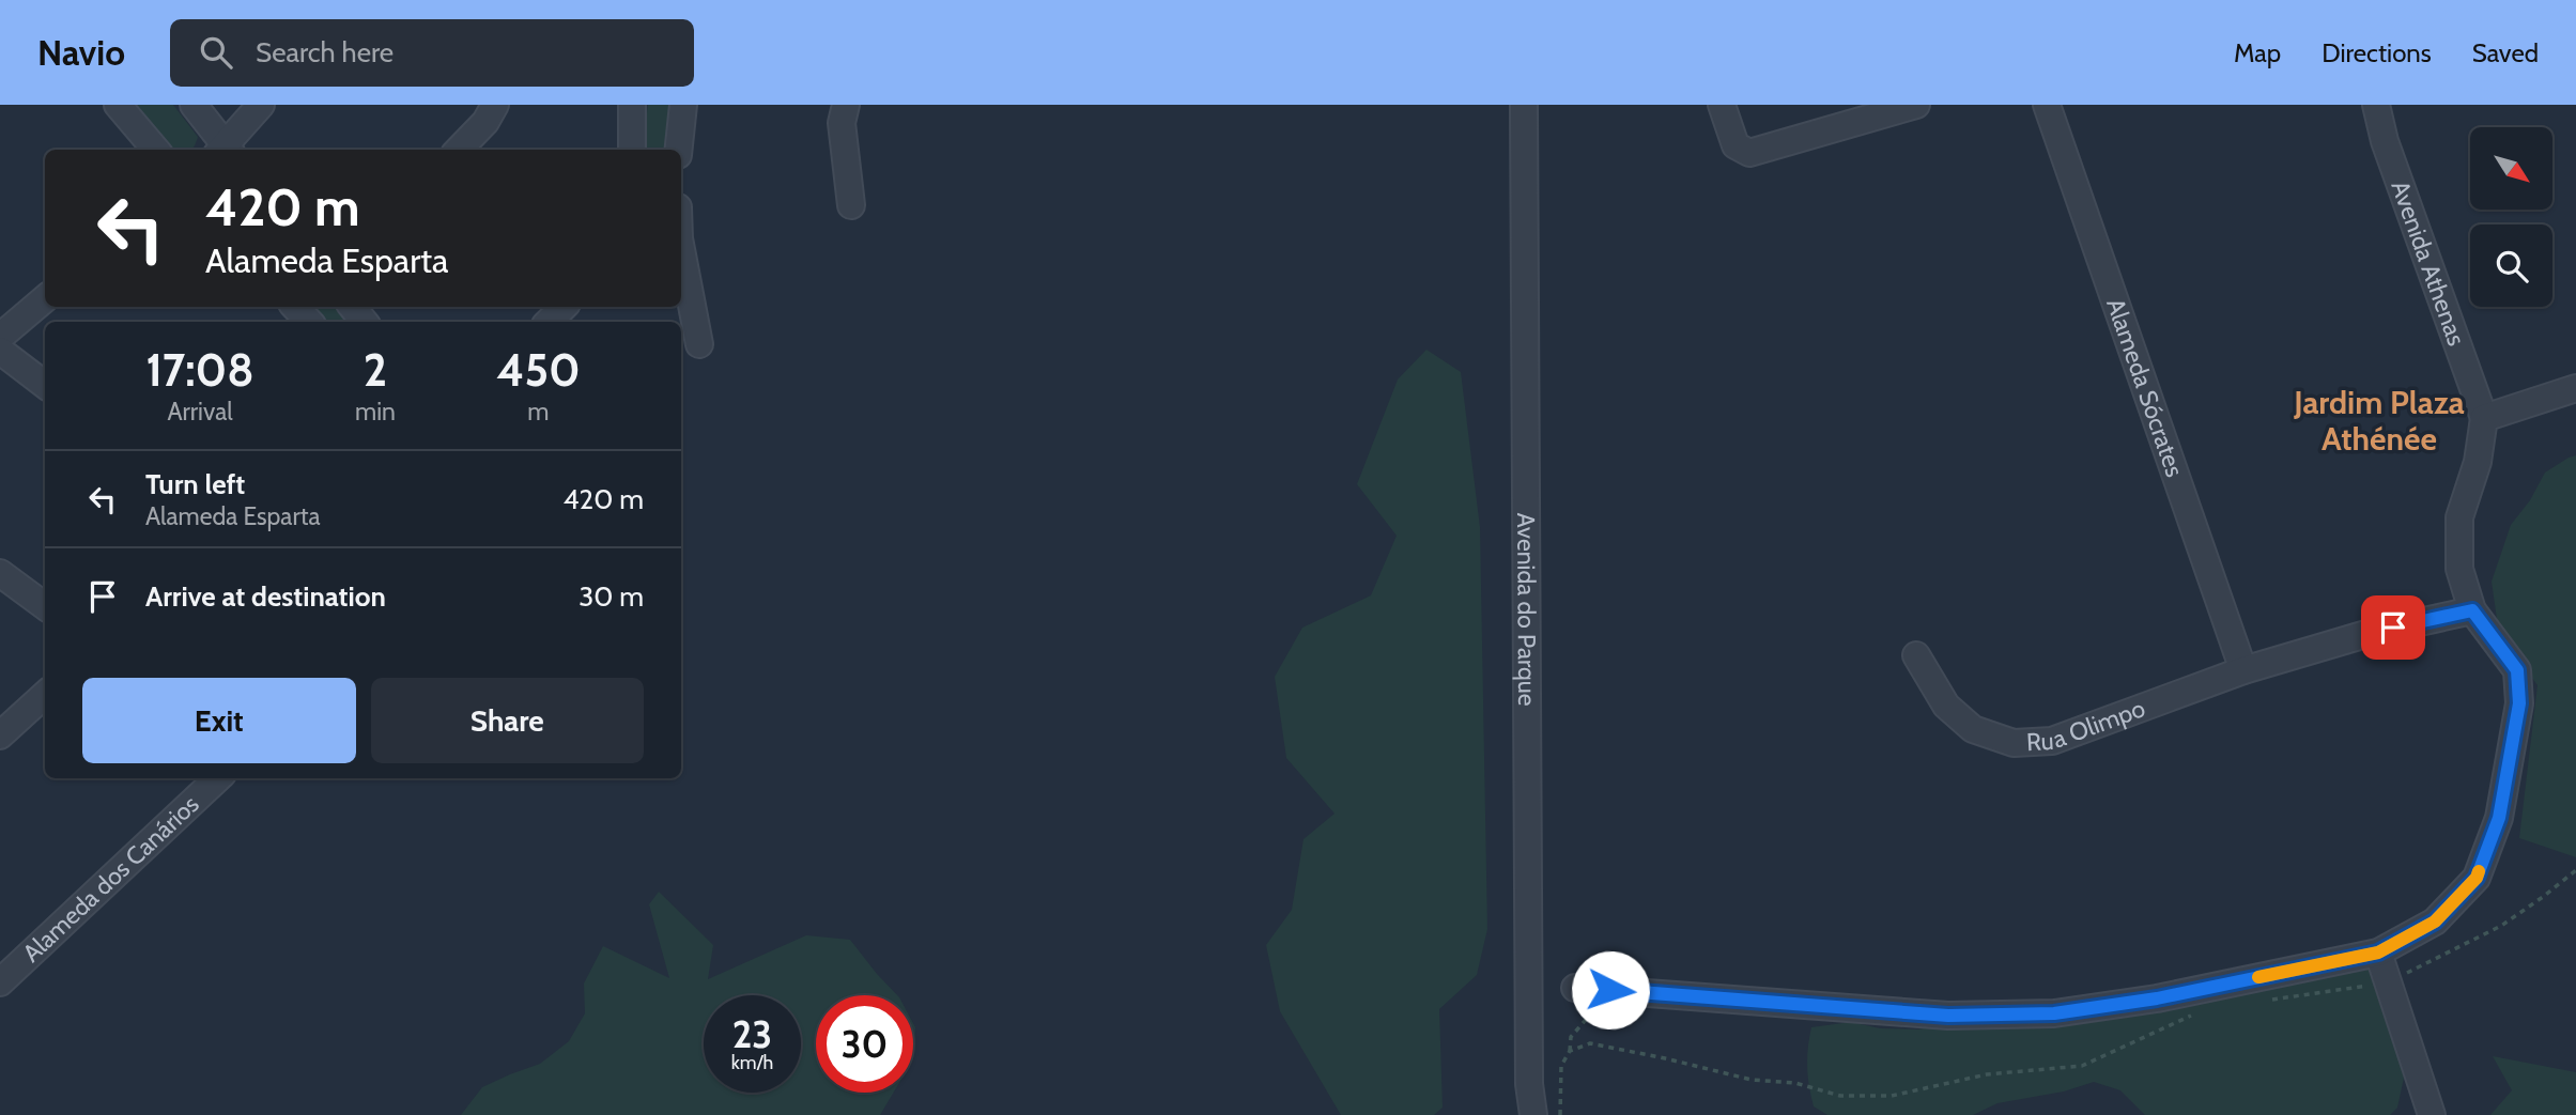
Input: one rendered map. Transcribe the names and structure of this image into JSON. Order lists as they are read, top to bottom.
{
  "streets": {
    "street": [
      "Avenida Athenas",
      "Alameda Sócrates",
      "Avenida do Parque",
      "Rua Olimpo",
      "Alameda dos Canários"
    ]
  },
  "crossings": [
    ["Alameda Sócrates", "Rua Olimpo"]
  ],
  "districts": ["Jardim Plaza Athénée"],
  "north": "bottom right",
  "page": {
    "header": "Navio",
    "search": "Search here",
    "nav": ["Map", "Directions", "Saved"],
    "turn": ["420 m", "Alameda Esparta"],
    "eta": [
      "17:08",
      "Arrival",
      "2",
      "min",
      "450",
      "m"
    ],
    "list": [
      {
        "name": "Turn left",
        "note": "Alameda Esparta",
        "value": "420 m"
      },
      {
        "name": "Arrive at destination",
        "value": "30 m"
      }
    ],
    "buttons": ["Exit", "Share"],
    "speed": "23 km/h",
    "limit": "30"
  }
}
